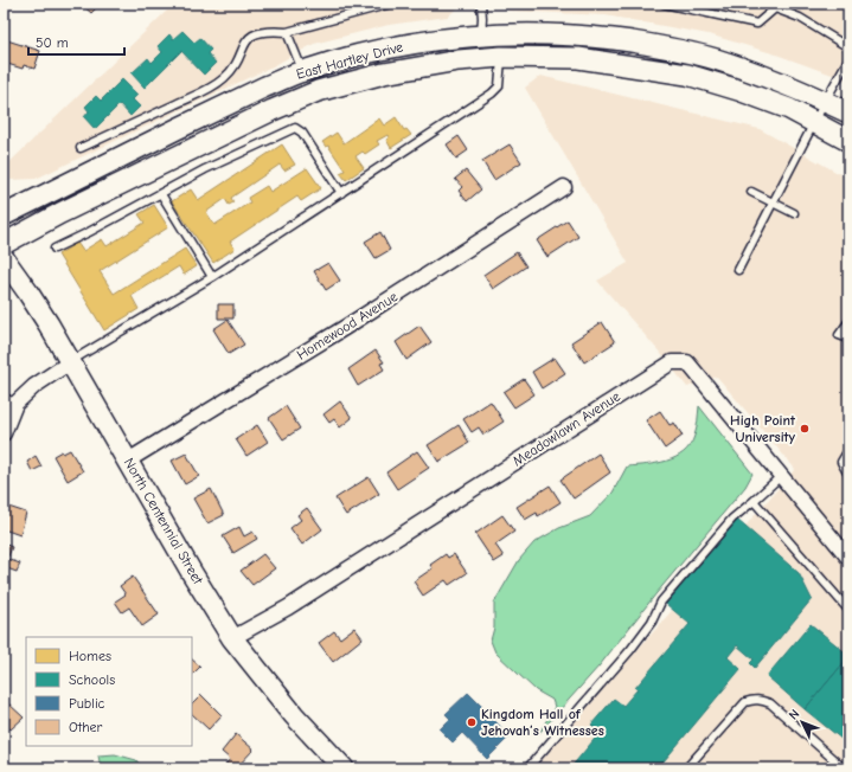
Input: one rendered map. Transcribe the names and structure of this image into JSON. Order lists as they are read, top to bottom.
{
  "streets": {
    "main road": ["East Hartley Drive", "North Centennial Street"],
    "street": ["Homewood Avenue", "Meadowlawn Avenue"]
  },
  "crossings": [
    ["Homewood Avenue", "North Centennial Street"],
    ["Meadowlawn Avenue", "North Centennial Street"]
  ],
  "places": ["High Point University", "Kingdom Hall of Jehovah’s Witnesses"],
  "legend": [
    "Homes",
    "Schools",
    "Public",
    "Other"
  ],
  "scale_bar": "50 m",
  "north": "top left"
}
